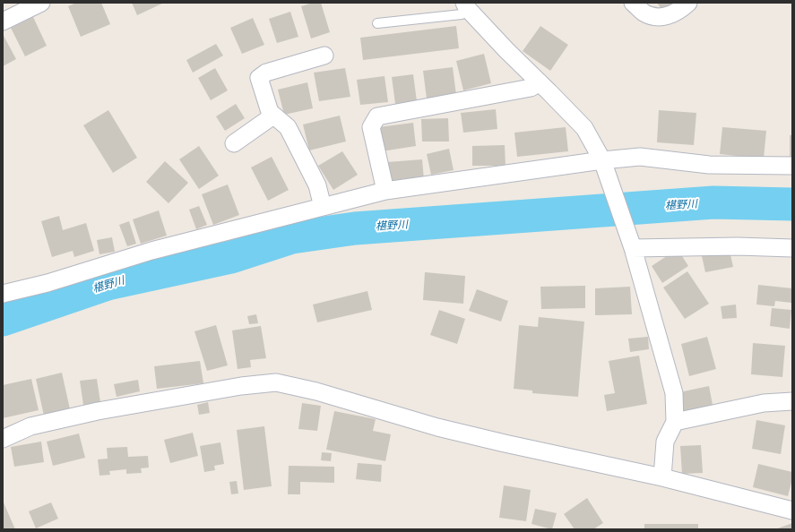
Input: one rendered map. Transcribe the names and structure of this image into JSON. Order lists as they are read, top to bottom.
{
  "water": ["椹野川"]
}
